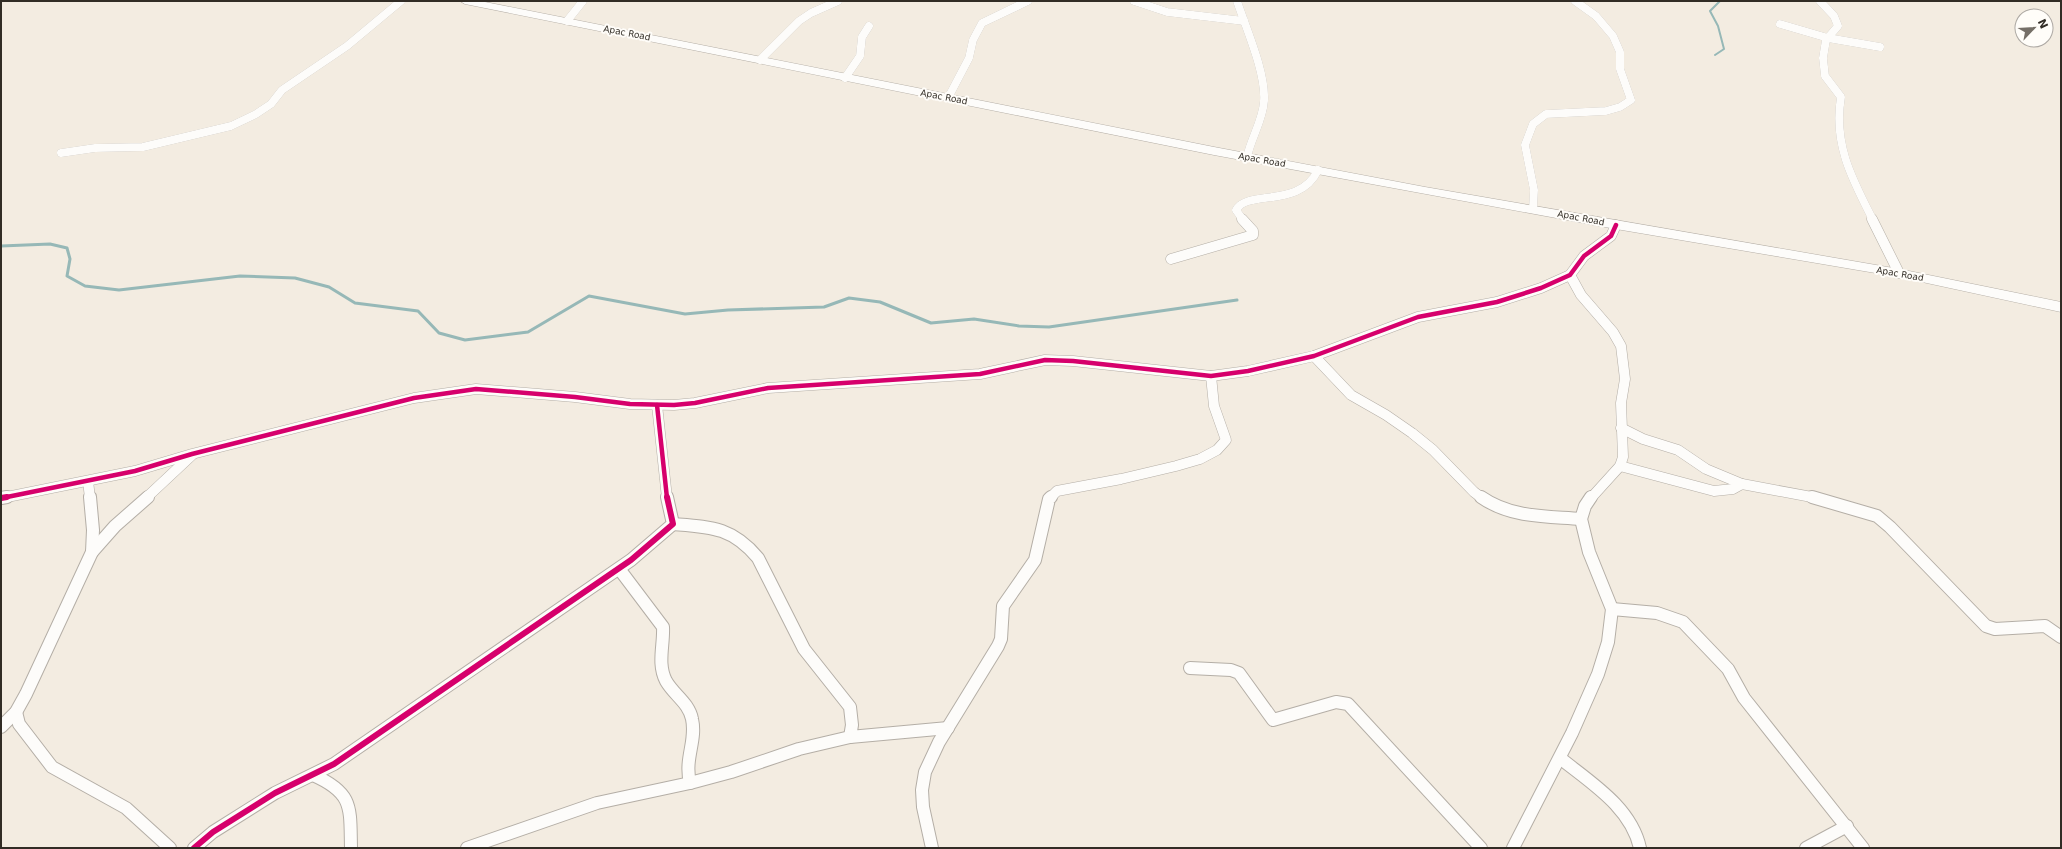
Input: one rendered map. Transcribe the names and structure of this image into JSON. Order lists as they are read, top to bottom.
{
  "streets": {
    "main road": ["Apac Road"]
  },
  "north": "top right"
}
